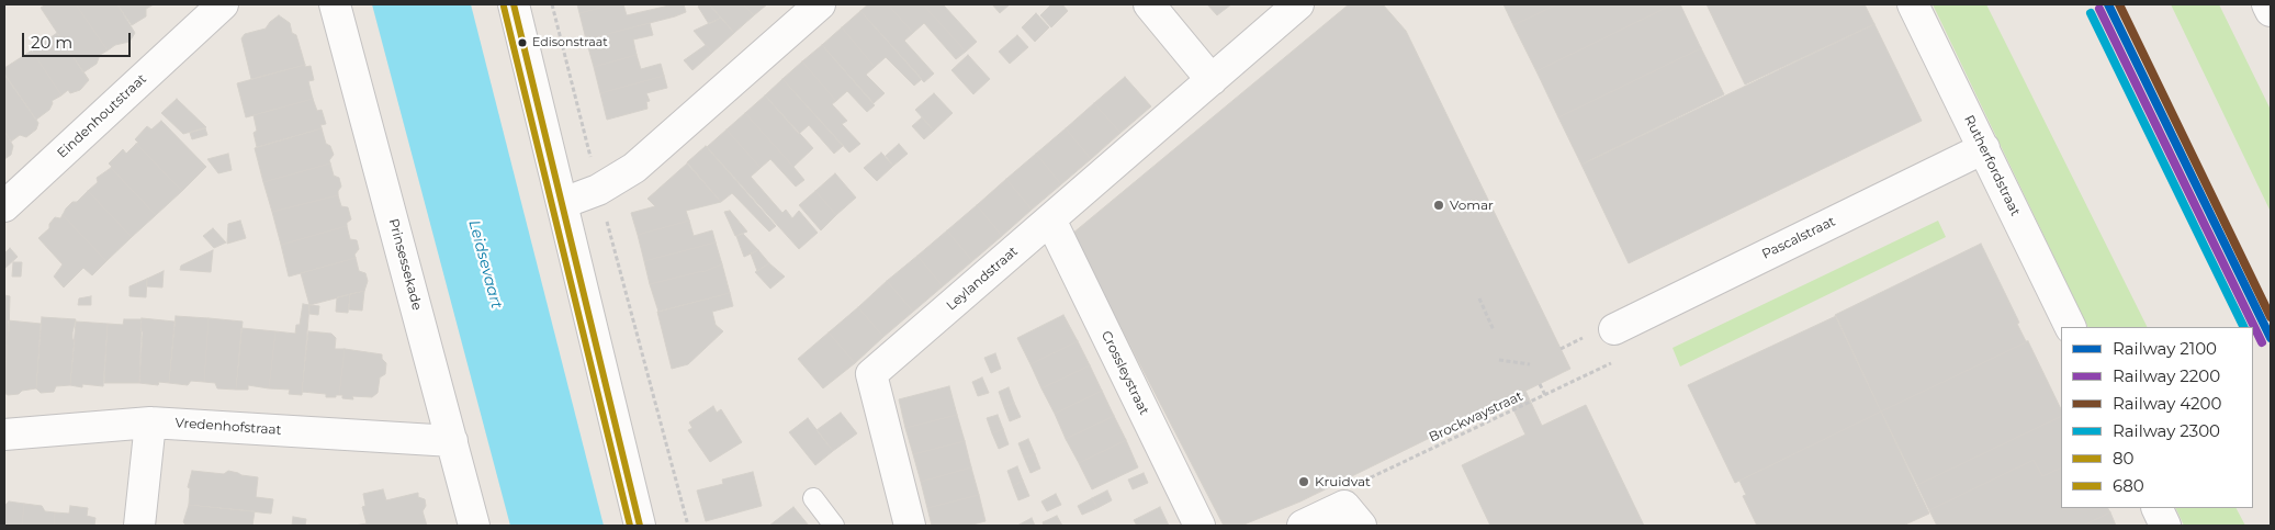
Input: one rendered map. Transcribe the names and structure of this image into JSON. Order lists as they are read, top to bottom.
{
  "streets": {
    "street": [
      "Eindenhoutstraat",
      "Rutherfordstraat",
      "Pascalstraat",
      "Prinsessekade",
      "Leylandstraat",
      "Crossleystraat",
      "Vredenhofstraat"
    ],
    "path": ["Brockwaystraat"]
  },
  "crossings": [
    ["Rutherfordstraat", "Pascalstraat"],
    ["Prinsessekade", "Vredenhofstraat"],
    ["Leylandstraat", "Crossleystraat"]
  ],
  "water": ["Leidsevaart"],
  "places": ["Edisonstraat", "Vomar", "Kruidvat"],
  "lines": [
    "rail line 2100",
    "rail line 4200",
    "transit line 80",
    "transit line 680",
    "rail line 2200",
    "rail line 2300"
  ],
  "legend": [
    "Railway 2100",
    "Railway 2200",
    "Railway 4200",
    "Railway 2300",
    "80",
    "680"
  ],
  "scale_bar": "20 m"
}
